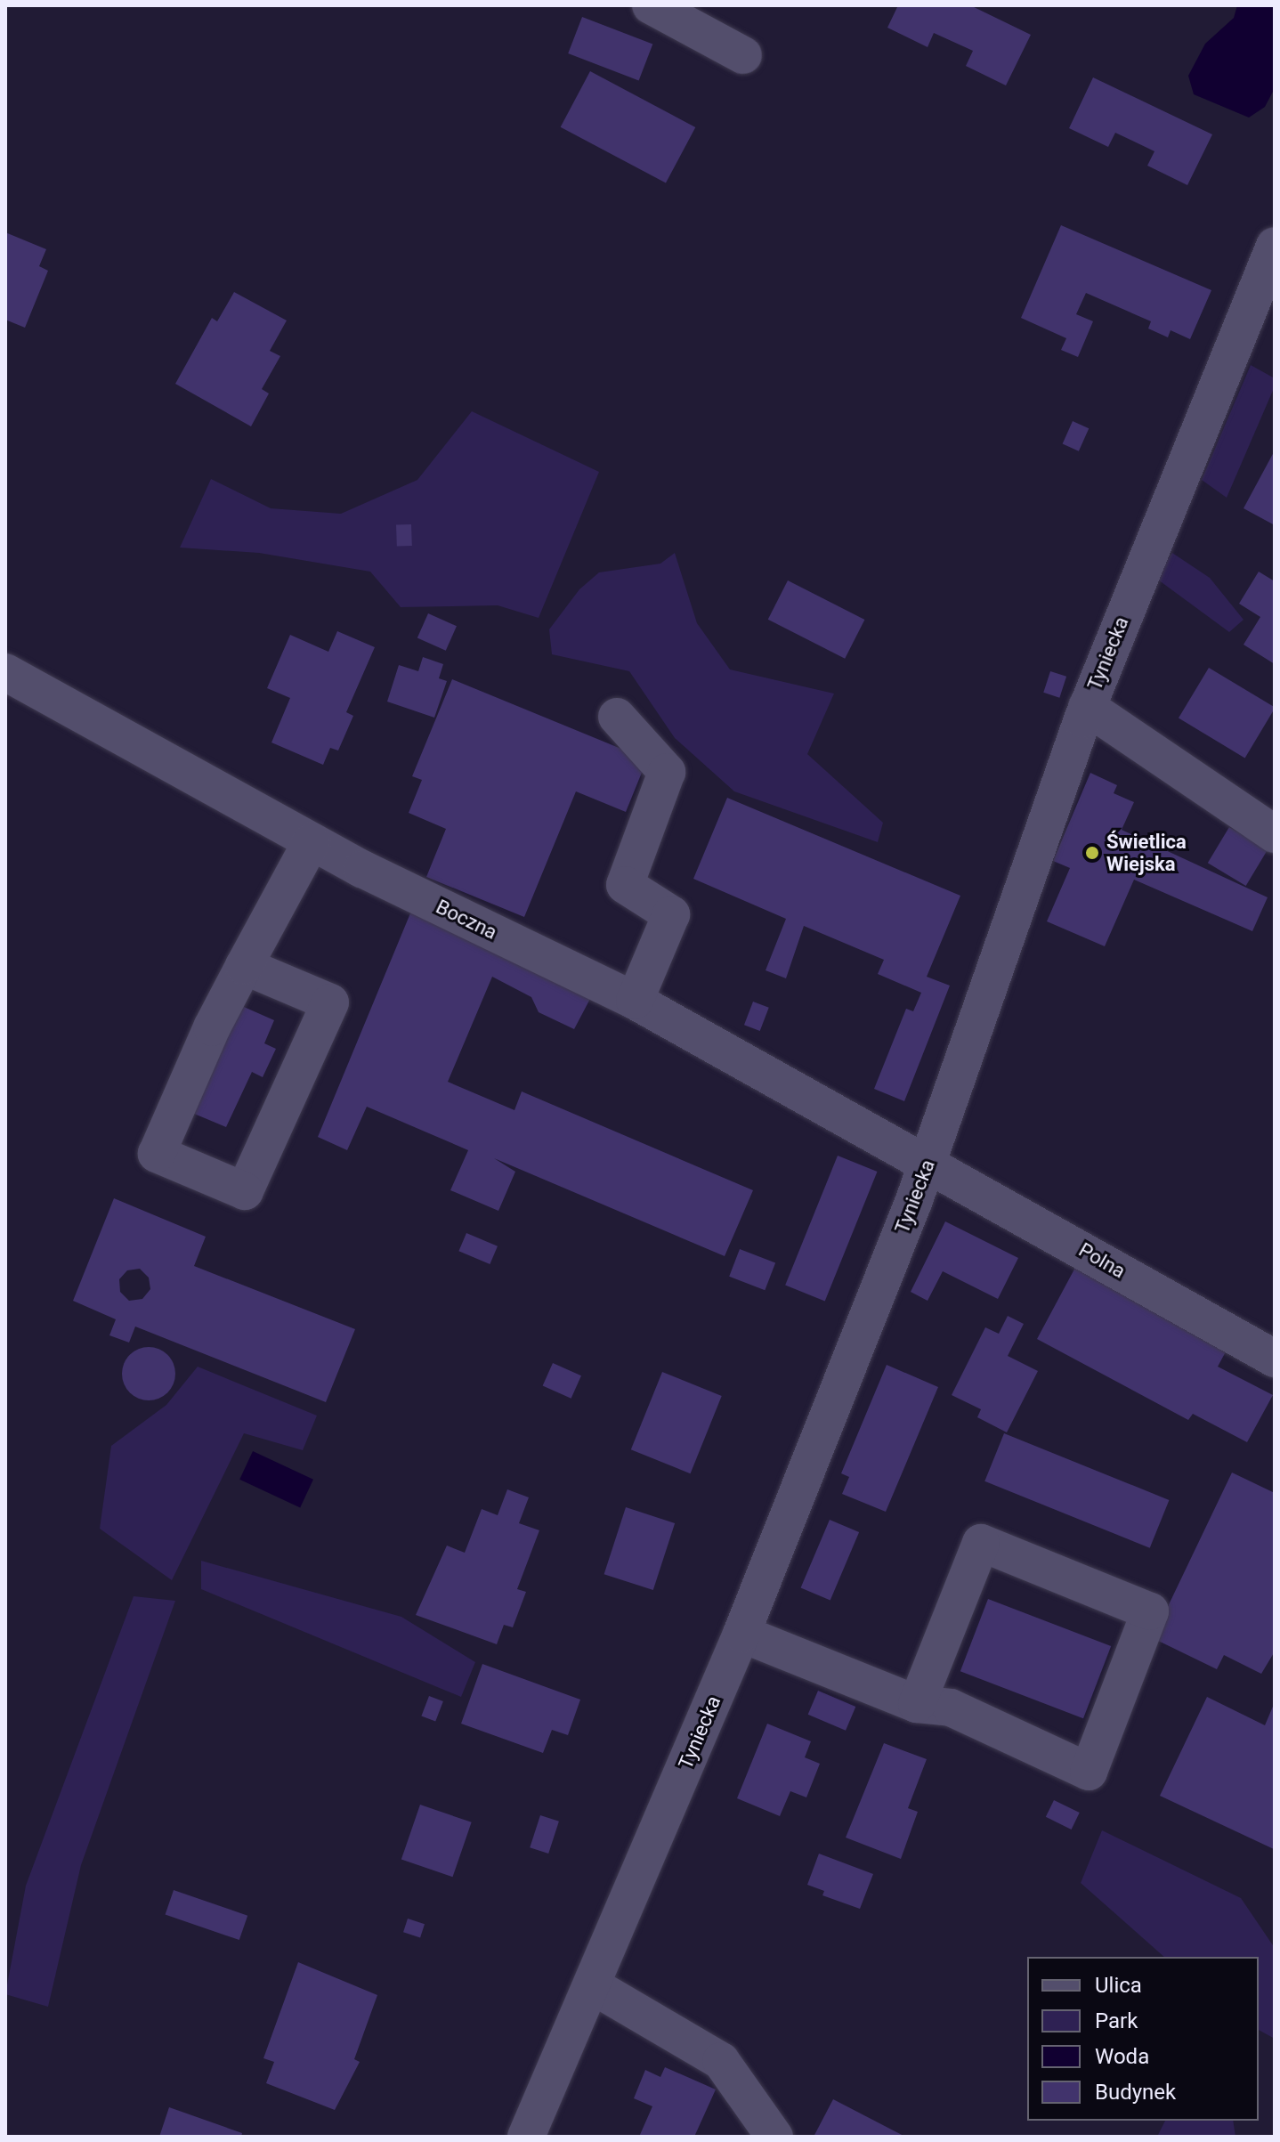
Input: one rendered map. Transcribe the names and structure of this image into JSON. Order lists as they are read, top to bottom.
{
  "streets": {
    "street": ["Tyniecka", "Boczna", "Polna"]
  },
  "crossings": [
    ["Tyniecka", "Boczna"],
    ["Tyniecka", "Polna"],
    ["Boczna", "Polna"]
  ],
  "places": ["Świetlica Wiejska"],
  "legend": [
    "Ulica",
    "Park",
    "Woda",
    "Budynek"
  ]
}
